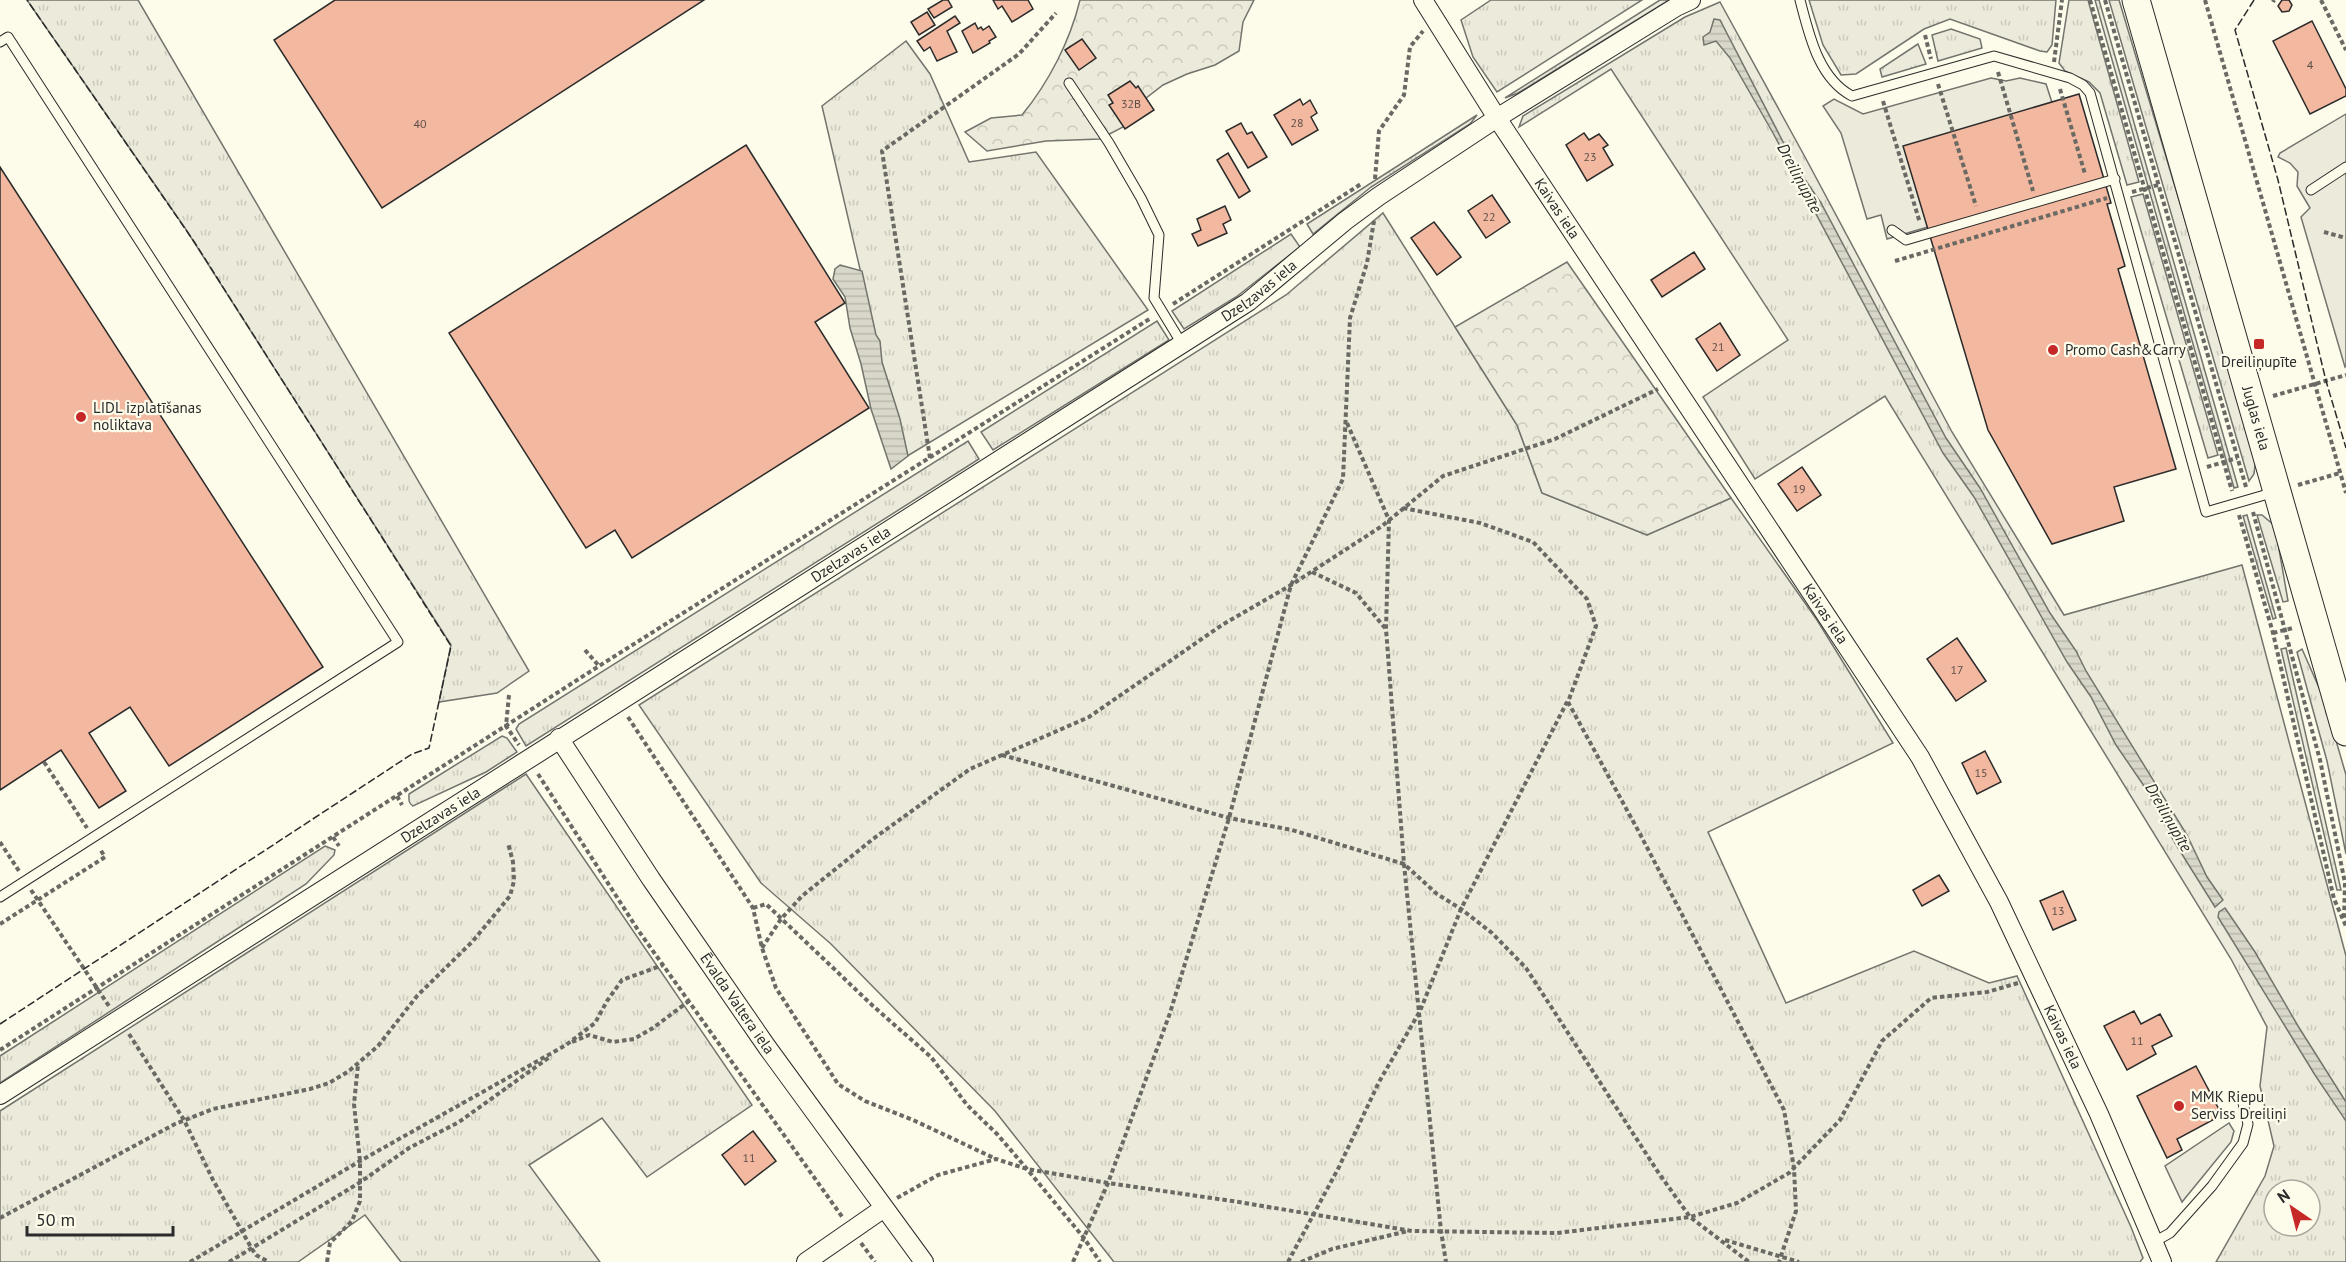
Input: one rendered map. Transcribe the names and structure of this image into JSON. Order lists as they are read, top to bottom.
{
  "streets": {
    "main road": ["Juglas iela"],
    "street": ["Kaivas iela", "Dzelzavas iela", "Ēvalda Valtera iela"]
  },
  "crossings": [
    ["Kaivas iela", "Dzelzavas iela"],
    ["Dzelzavas iela", "Ēvalda Valtera iela"]
  ],
  "water": ["Dreiliņupīte"],
  "places": {
    "transit": ["Dreiliņupīte"],
    "other": ["Promo Cash&Carry", "LIDL izplatīšanas noliktava", "MMK Riepu Serviss Dreiliņi"]
  },
  "house_numbers": [
    "4",
    "32B",
    "28",
    "40",
    "23",
    "22",
    "21",
    "19",
    "17",
    "15",
    "13",
    "11",
    "11"
  ],
  "scale_bar": "50 m",
  "north": "top left"
}
